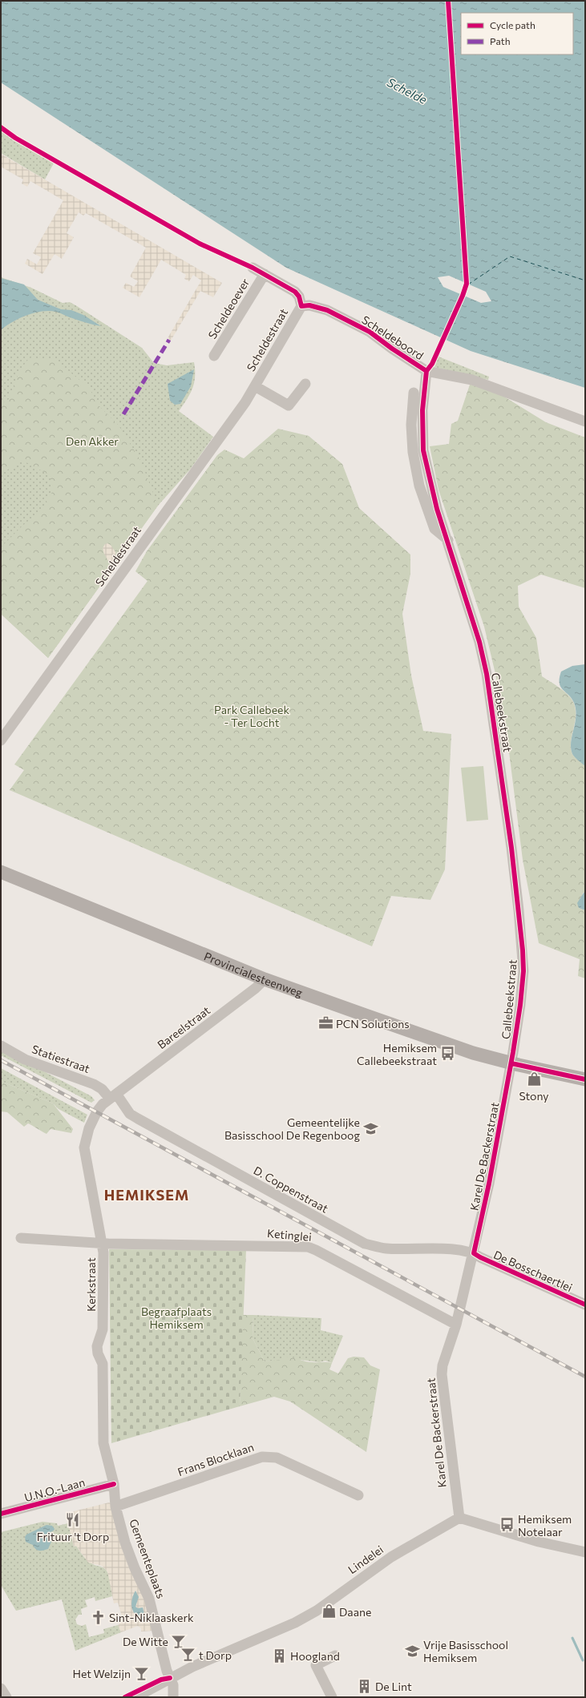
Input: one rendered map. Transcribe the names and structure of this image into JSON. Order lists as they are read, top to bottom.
{
  "streets": {
    "main road": ["Provincialesteenweg"],
    "street": [
      "Scheldeoever",
      "Scheldeboord",
      "Scheldestraat",
      "Callebeekstraat",
      "Bareelstraat",
      "Statiestraat",
      "Karel De Backerstraat",
      "D. Coppenstraat",
      "Ketinglei",
      "De Bosschaertlei",
      "Kerkstraat",
      "Frans Blocklaan",
      "U.N.O.-Laan",
      "Gemeenteplaats",
      "Lindelei"
    ]
  },
  "crossings": [
    ["Scheldeboord", "Scheldestraat"],
    ["Scheldeboord", "Callebeekstraat"],
    ["Callebeekstraat", "Provincialesteenweg"],
    ["Callebeekstraat", "Karel De Backerstraat"],
    ["Provincialesteenweg", "Bareelstraat"],
    ["Provincialesteenweg", "Karel De Backerstraat"],
    ["Bareelstraat", "Statiestraat"],
    ["Bareelstraat", "D. Coppenstraat"],
    ["Bareelstraat", "Kerkstraat"],
    ["Statiestraat", "D. Coppenstraat"],
    ["Statiestraat", "Kerkstraat"],
    ["Karel De Backerstraat", "D. Coppenstraat"],
    ["Karel De Backerstraat", "Ketinglei"],
    ["Karel De Backerstraat", "De Bosschaertlei"],
    ["Karel De Backerstraat", "Lindelei"],
    ["D. Coppenstraat", "De Bosschaertlei"],
    ["D. Coppenstraat", "Kerkstraat"],
    ["Ketinglei", "Kerkstraat"],
    ["Kerkstraat", "U.N.O.-Laan"],
    ["Kerkstraat", "Gemeenteplaats"],
    ["Frans Blocklaan", "Gemeenteplaats"],
    ["U.N.O.-Laan", "Gemeenteplaats"],
    ["Gemeenteplaats", "Lindelei"]
  ],
  "districts": ["HEMIKSEM"],
  "water": ["Schelde"],
  "parks": ["Den Akker", "Park Callebeek - Ter Locht", "Begraafplaats Hemiksem"],
  "places": {
    "office": ["PCN Solutions"],
    "bus stop": ["Hemiksem Callebeekstraat", "Hemiksem Notelaar"],
    "shop": ["Stony", "Daane"],
    "school or university": ["Gemeentelijke Basisschool De Regenboog", "Vrije Basisschool Hemiksem"],
    "restaurant": ["Frituur 't Dorp"],
    "church": ["Sint-Niklaaskerk"],
    "bar": ["De Witte", "t Dorp", "Het Welzijn"],
    "building": ["Hoogland", "De Lint"]
  },
  "legend": ["Cycle path", "Path"]
}
